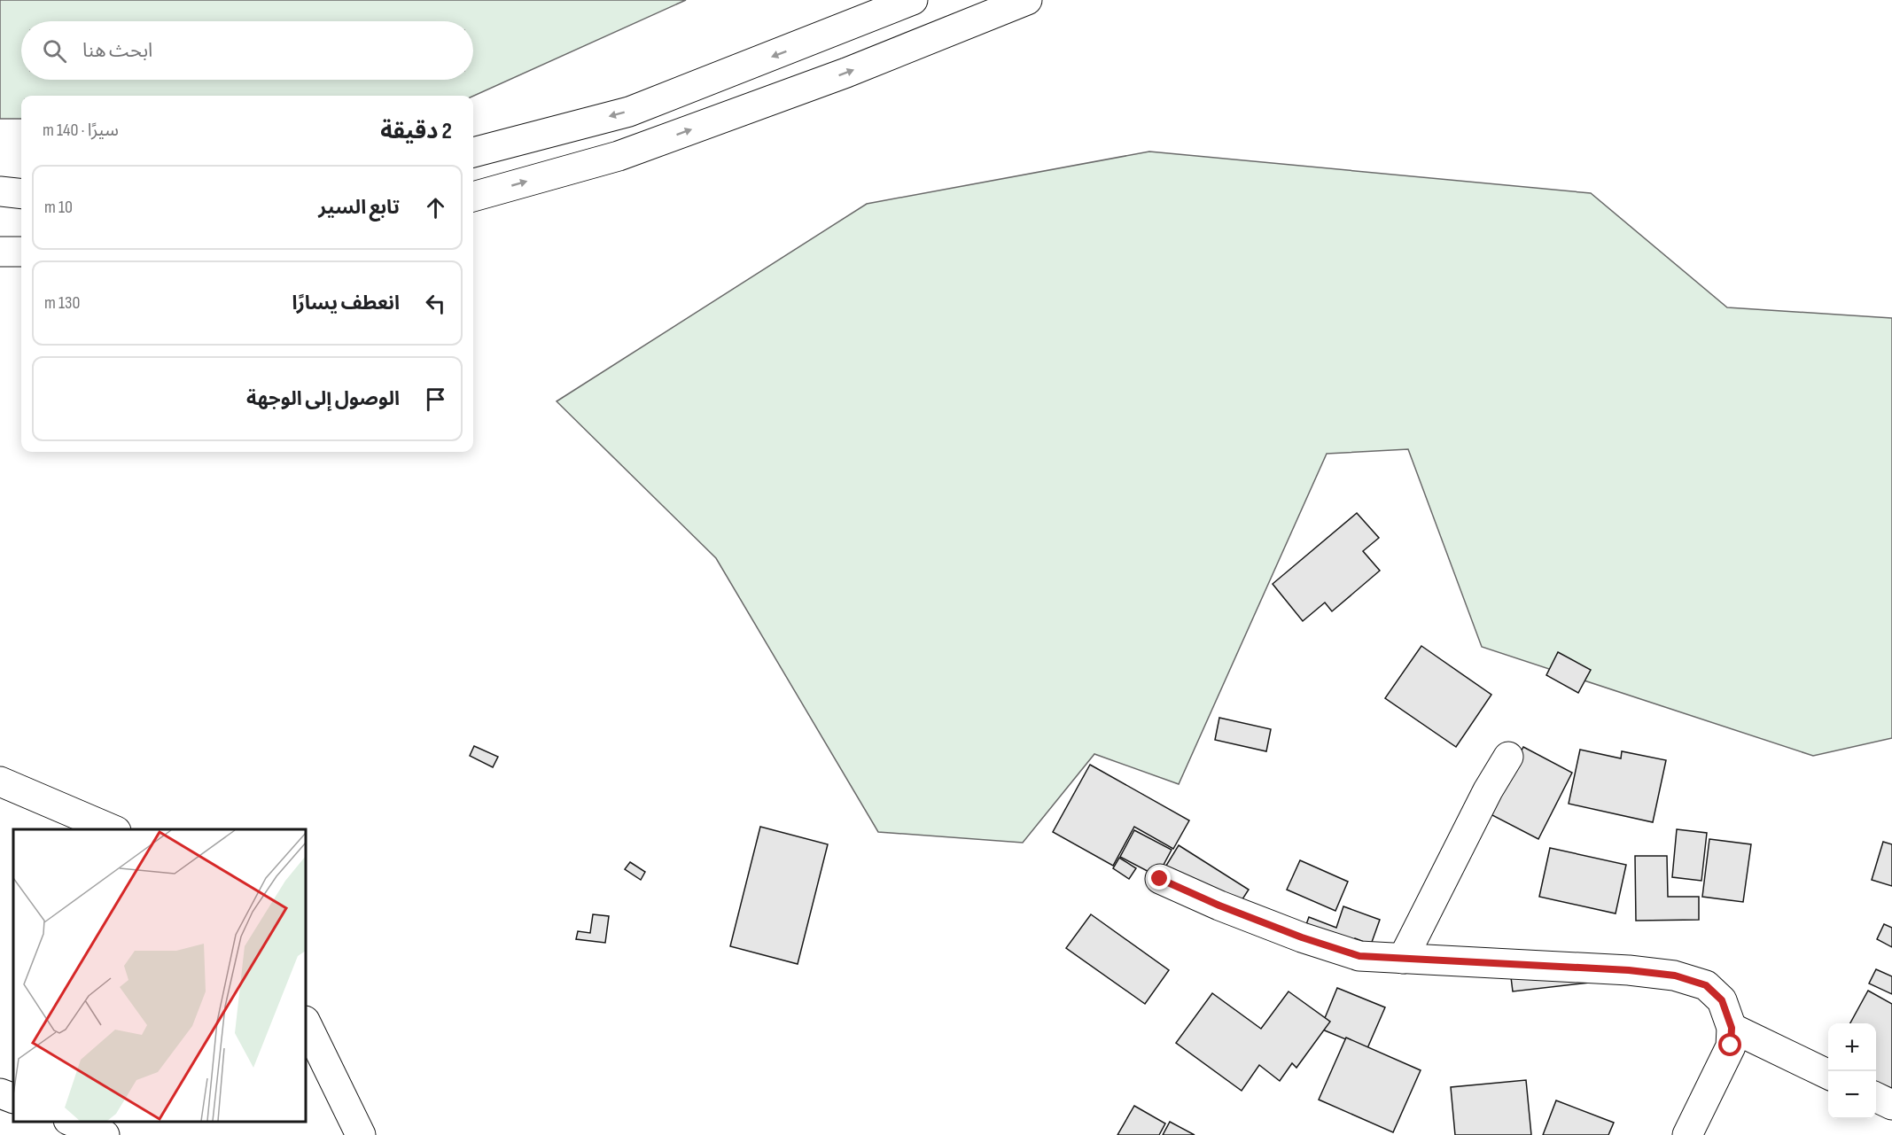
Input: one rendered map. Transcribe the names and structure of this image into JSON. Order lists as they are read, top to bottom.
{
  "page": {
    "search": "ابحث هنا",
    "heading": ["2 دقيقة", "سيرًا · 140 m"],
    "list": [
      ["تابع السير", "10 m"],
      ["انعطف يسارًا", "130 m"],
      "الوصول إلى الوجهة"
    ],
    "map_buttons": ["+", "−"]
  }
}
